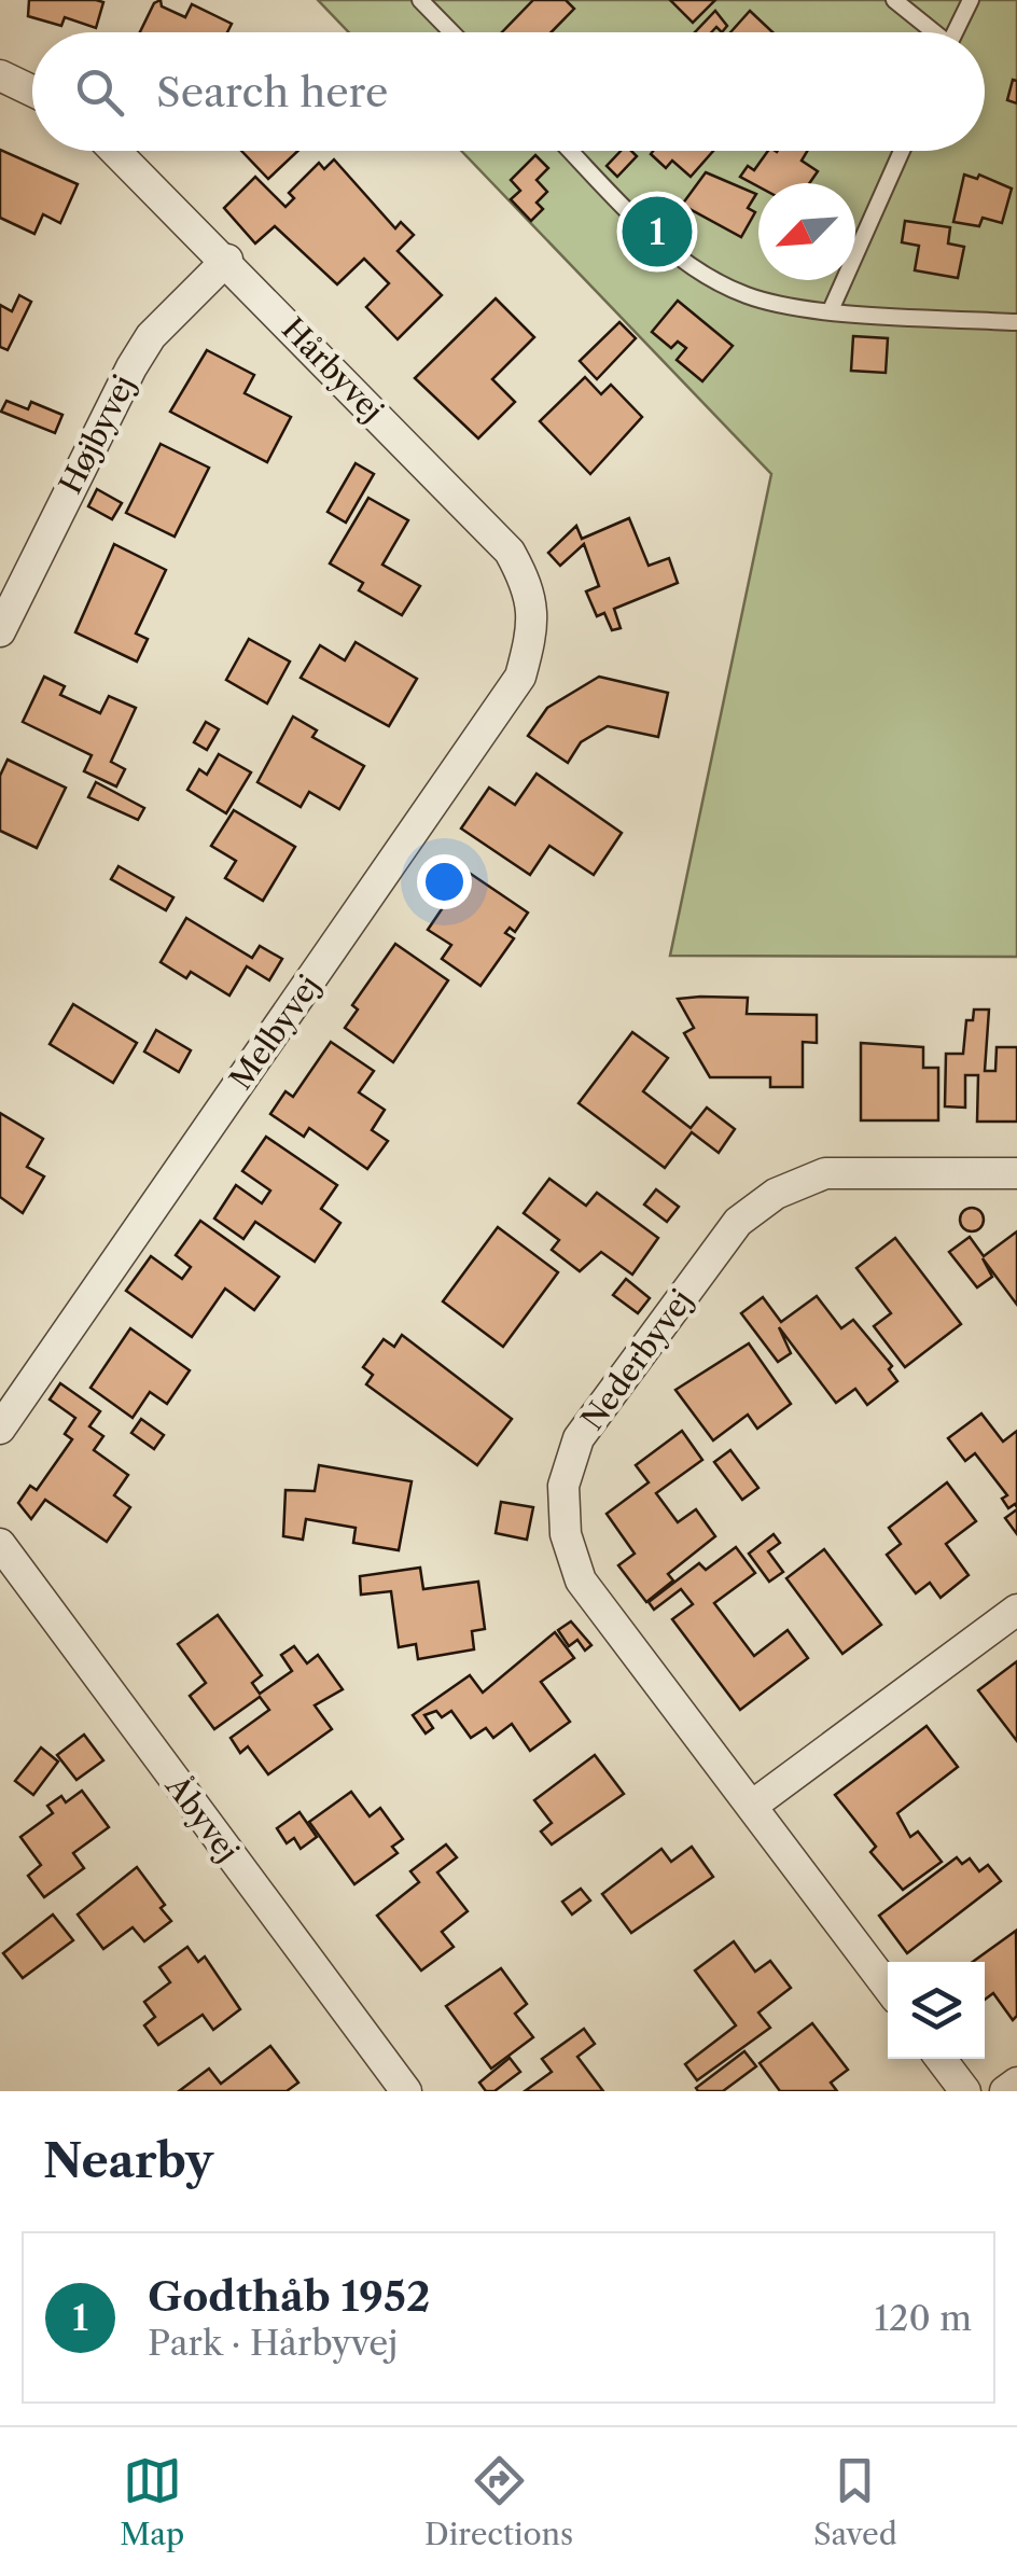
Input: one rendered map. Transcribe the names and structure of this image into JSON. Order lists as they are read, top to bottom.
{
  "streets": {
    "street": [
      "Hårbyvej",
      "Højbyvej",
      "Melbyvej",
      "Nederbyvej",
      "Åbyvej"
    ]
  },
  "crossings": [
    ["Hårbyvej", "Højbyvej"],
    ["Hårbyvej", "Melbyvej"]
  ],
  "north": "bottom left",
  "page": {
    "search": "Search here",
    "pins": "1",
    "heading": "Nearby",
    "list": [
      {
        "mark": "1",
        "name": "Godthåb 1952",
        "note": "Park · Hårbyvej",
        "value": "120 m"
      }
    ],
    "nav": ["Map", "Directions", "Saved"]
  }
}
